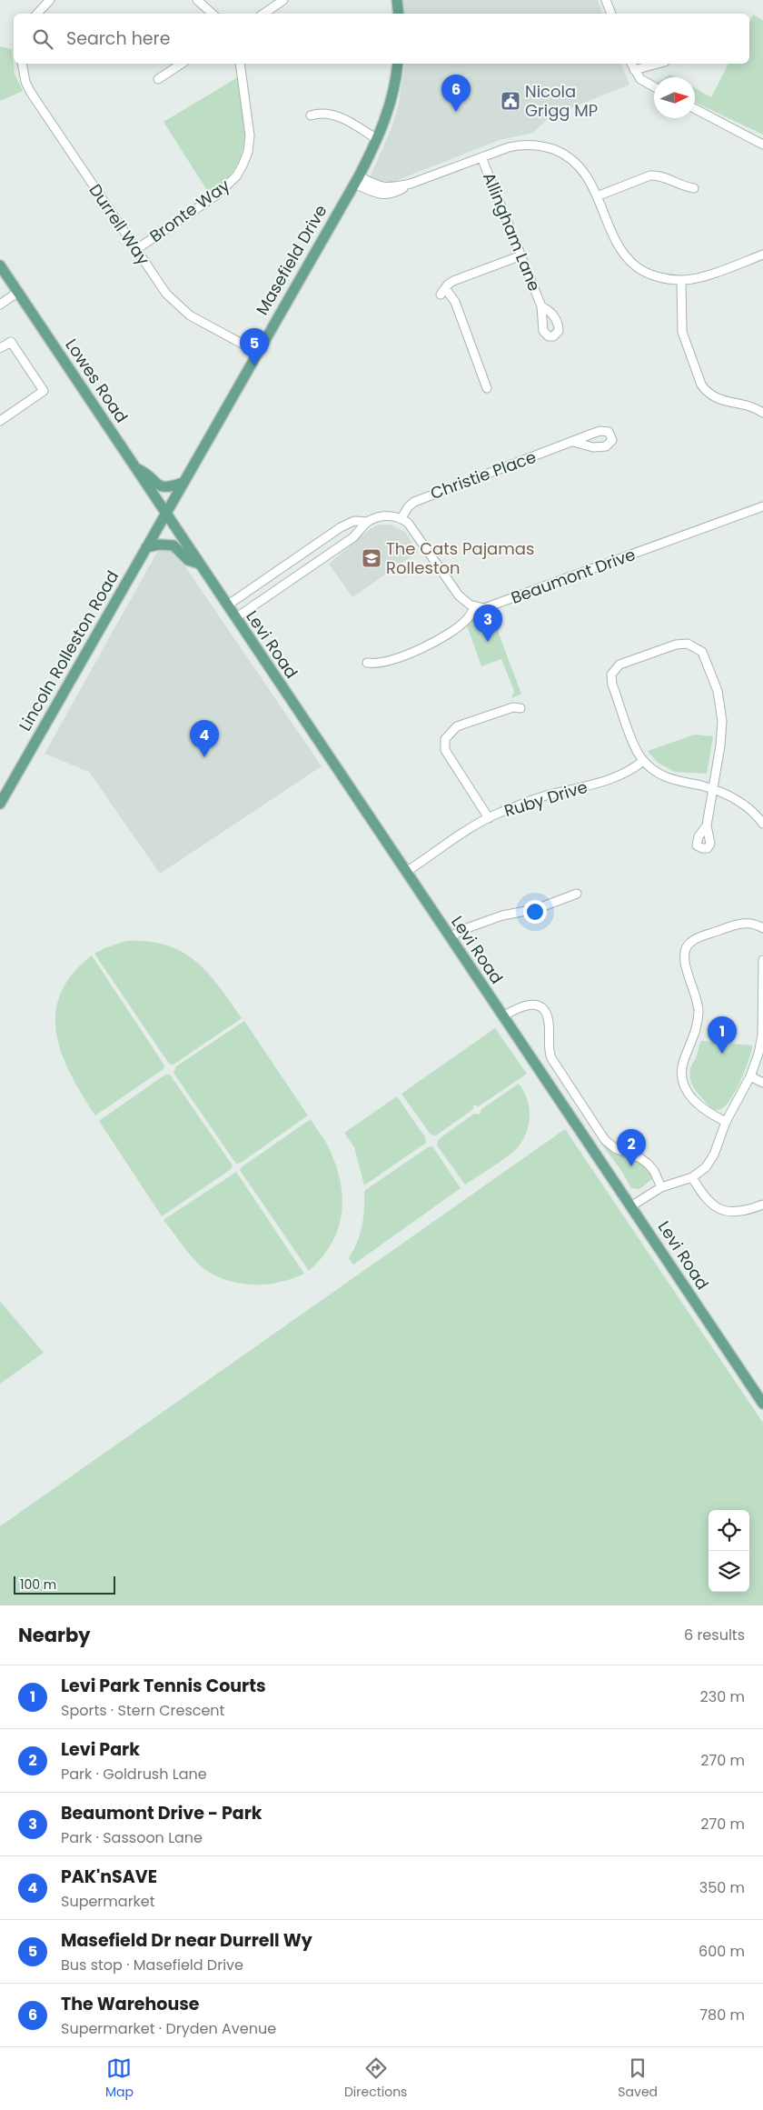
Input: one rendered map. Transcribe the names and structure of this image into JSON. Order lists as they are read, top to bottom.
{
  "streets": {
    "main road": [
      "Masefield Drive",
      "Lowes Road",
      "Levi Road",
      "Lincoln Rolleston Road"
    ],
    "street": [
      "Bronte Way",
      "Durrell Way",
      "Allingham Lane",
      "Christie Place",
      "Beaumont Drive",
      "Ruby Drive"
    ]
  },
  "crossings": [
    ["Bronte Way", "Durrell Way"],
    ["Durrell Way", "Masefield Drive"],
    ["Masefield Drive", "Lowes Road"],
    ["Masefield Drive", "Levi Road"],
    ["Masefield Drive", "Lincoln Rolleston Road"],
    ["Lowes Road", "Levi Road"],
    ["Lowes Road", "Lincoln Rolleston Road"],
    ["Levi Road", "Lincoln Rolleston Road"],
    ["Levi Road", "Ruby Drive"]
  ],
  "places": {
    "public building": ["Nicola Grigg MP"],
    "school or university": ["The Cats Pajamas Rolleston"]
  },
  "scale_bar": "100 m",
  "north": "right",
  "page": {
    "search": "Search here",
    "pins": [
      "6",
      "5",
      "3",
      "4",
      "1",
      "2"
    ],
    "scale": "100 m",
    "heading": ["Nearby", "6 results"],
    "list": [
      {
        "mark": "1",
        "name": "Levi Park Tennis Courts",
        "note": "Sports · Stern Crescent",
        "value": "230 m"
      },
      {
        "mark": "2",
        "name": "Levi Park",
        "note": "Park · Goldrush Lane",
        "value": "270 m"
      },
      {
        "mark": "3",
        "name": "Beaumont Drive - Park",
        "note": "Park · Sassoon Lane",
        "value": "270 m"
      },
      {
        "mark": "4",
        "name": "PAK'nSAVE",
        "note": "Supermarket",
        "value": "350 m"
      },
      {
        "mark": "5",
        "name": "Masefield Dr near Durrell Wy",
        "note": "Bus stop · Masefield Drive",
        "value": "600 m"
      },
      {
        "mark": "6",
        "name": "The Warehouse",
        "note": "Supermarket · Dryden Avenue",
        "value": "780 m"
      }
    ],
    "nav": ["Map", "Directions", "Saved"]
  }
}
